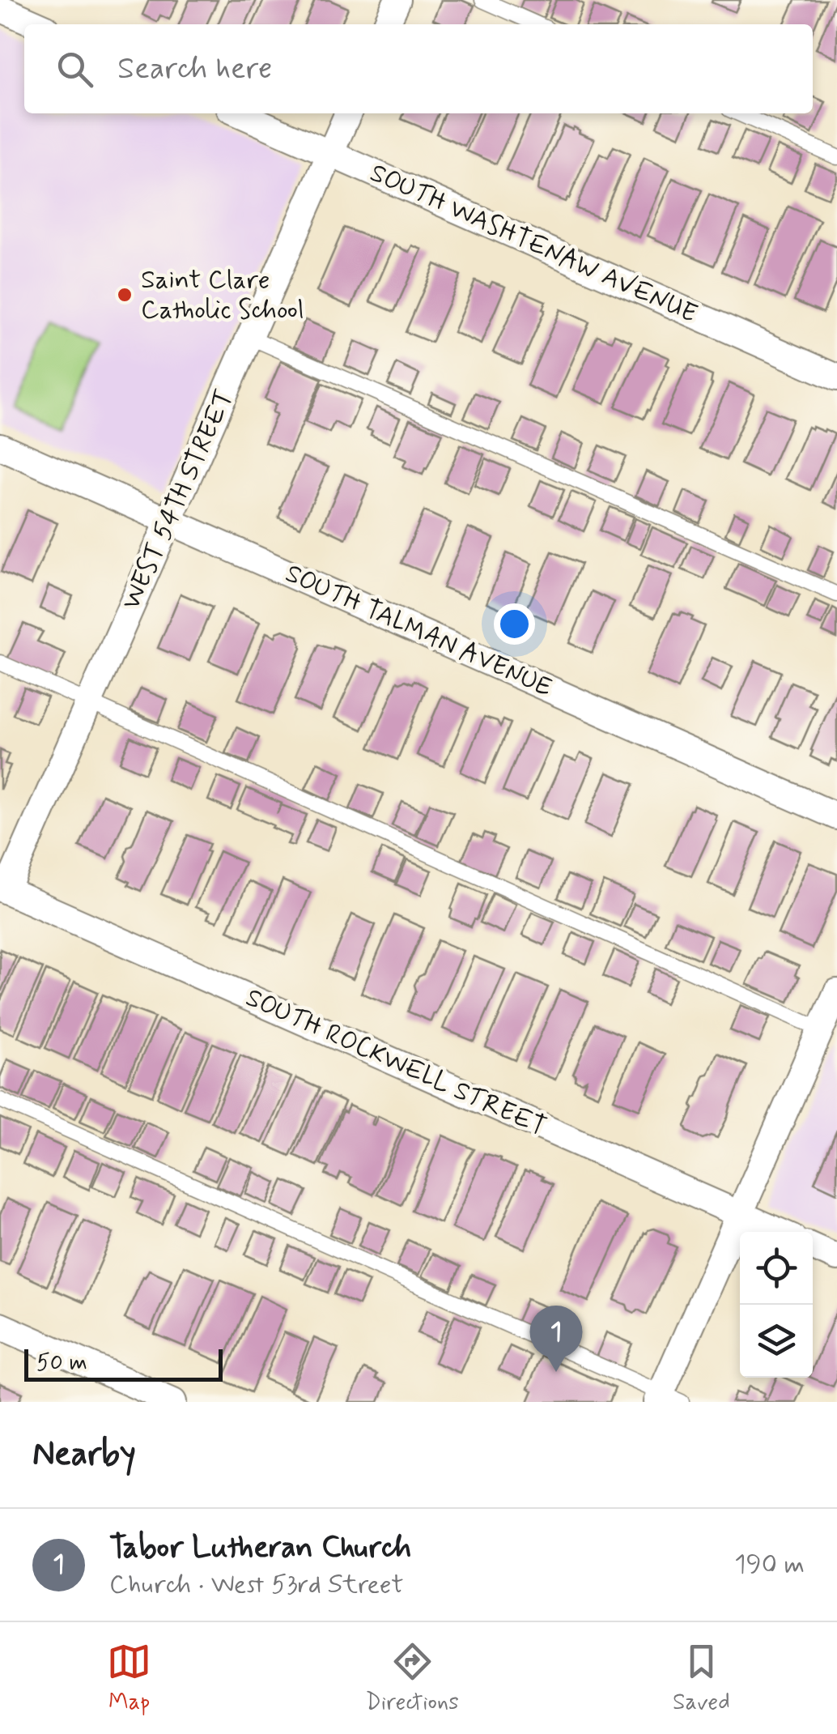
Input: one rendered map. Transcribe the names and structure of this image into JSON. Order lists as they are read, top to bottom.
{
  "streets": {
    "street": [
      "SOUTH WASHTENAW AVENUE",
      "WEST 54TH STREET",
      "SOUTH TALMAN AVENUE",
      "SOUTH ROCKWELL STREET"
    ]
  },
  "crossings": [
    ["SOUTH WASHTENAW AVENUE", "WEST 54TH STREET"],
    ["WEST 54TH STREET", "SOUTH TALMAN AVENUE"],
    ["WEST 54TH STREET", "SOUTH ROCKWELL STREET"]
  ],
  "places": ["Saint Clare Catholic School"],
  "scale_bar": "50 m",
  "page": {
    "search": "Search here",
    "pins": "1",
    "scale": "50 m",
    "heading": "Nearby",
    "list": [
      {
        "mark": "1",
        "name": "Tabor Lutheran Church",
        "note": "Church · West 53rd Street",
        "value": "190 m"
      }
    ],
    "nav": ["Map", "Directions", "Saved"]
  }
}
